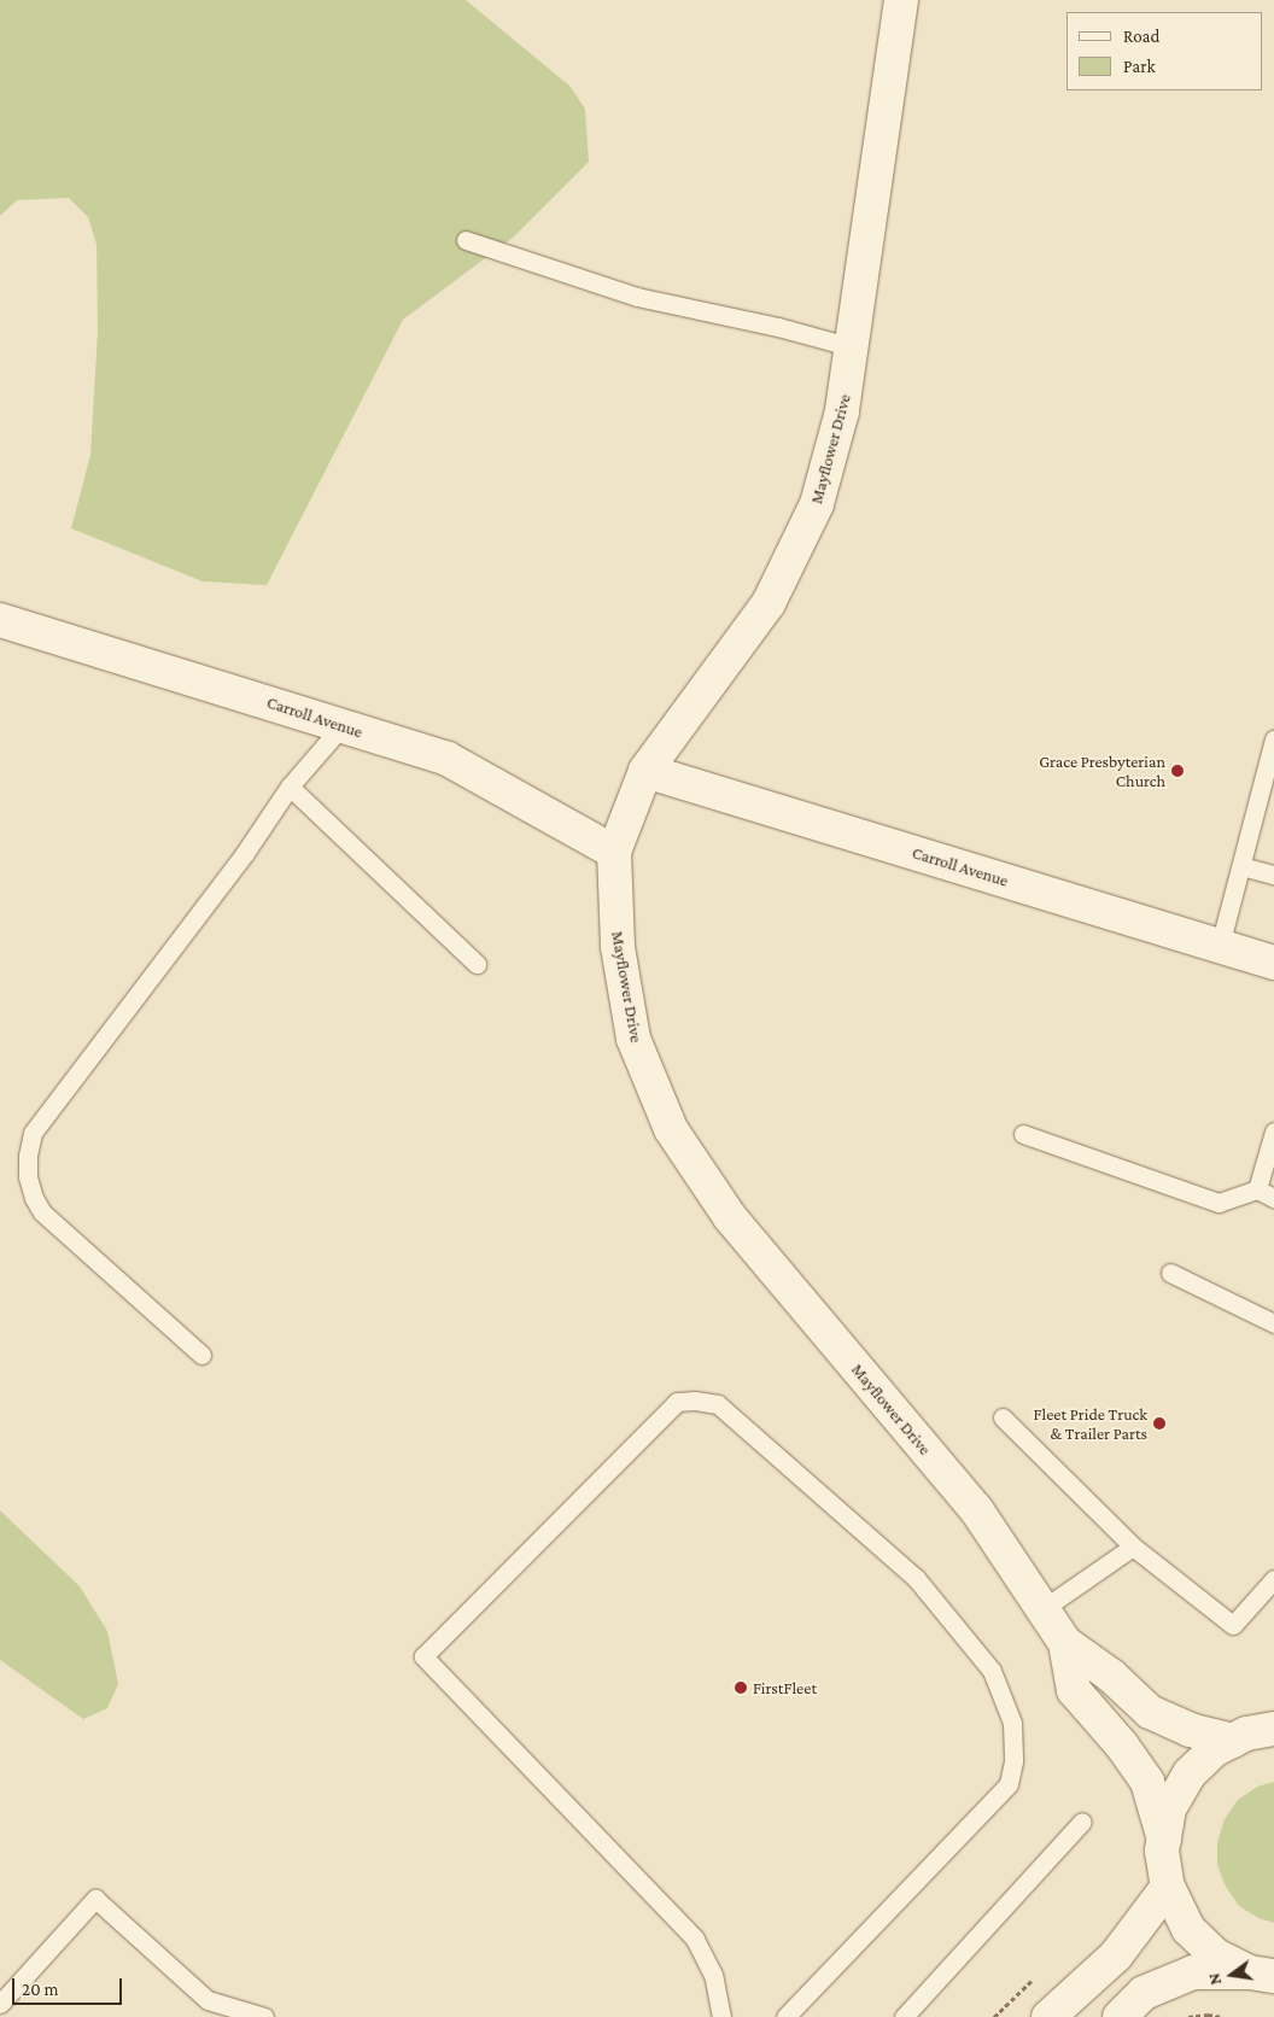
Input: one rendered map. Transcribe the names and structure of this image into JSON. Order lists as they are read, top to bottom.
{
  "streets": {
    "street": ["Mayflower Drive", "Carroll Avenue"]
  },
  "crossings": [
    ["Mayflower Drive", "Carroll Avenue"]
  ],
  "places": ["Grace Presbyterian Church", "Fleet Pride Truck & Trailer Parts", "FirstFleet"],
  "legend": ["Road", "Park"],
  "scale_bar": "20 m",
  "north": "left"
}
